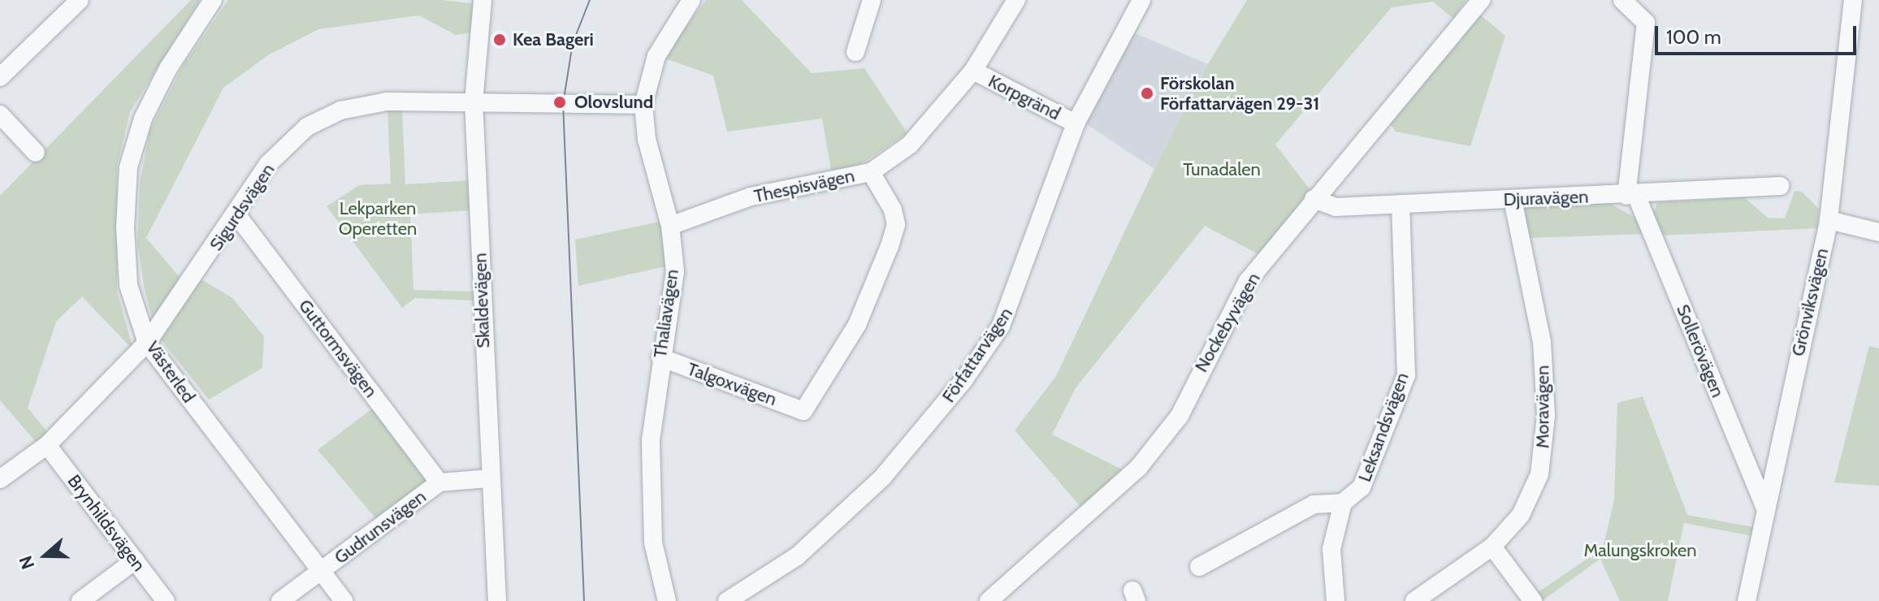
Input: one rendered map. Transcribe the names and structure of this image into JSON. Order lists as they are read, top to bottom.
{
  "streets": {
    "street": [
      "Korpgränd",
      "Thespisvägen",
      "Djuravägen",
      "Sigurdsvägen",
      "Skaldevägen",
      "Grönviksvägen",
      "Thaliavägen",
      "Nockebyvägen",
      "Guttormsvägen",
      "Sollerövägen",
      "Författarvägen",
      "Västerled",
      "Talgoxvägen",
      "Moravägen",
      "Leksandsvägen",
      "Brynhildsvägen",
      "Gudrunsvägen"
    ]
  },
  "crossings": [
    ["Korpgränd", "Thespisvägen"],
    ["Korpgränd", "Författarvägen"],
    ["Thespisvägen", "Thaliavägen"],
    ["Thespisvägen", "Talgoxvägen"],
    ["Djuravägen", "Nockebyvägen"],
    ["Djuravägen", "Sollerövägen"],
    ["Djuravägen", "Moravägen"],
    ["Djuravägen", "Leksandsvägen"],
    ["Sigurdsvägen", "Skaldevägen"],
    ["Sigurdsvägen", "Thaliavägen"],
    ["Sigurdsvägen", "Guttormsvägen"],
    ["Sigurdsvägen", "Västerled"],
    ["Sigurdsvägen", "Brynhildsvägen"],
    ["Skaldevägen", "Gudrunsvägen"],
    ["Grönviksvägen", "Sollerövägen"],
    ["Thaliavägen", "Talgoxvägen"],
    ["Guttormsvägen", "Gudrunsvägen"],
    ["Västerled", "Gudrunsvägen"]
  ],
  "parks": ["Tunadalen", "Lekparken Operetten", "Malungskroken"],
  "places": ["Kea Bageri", "Förskolan Författarvägen 29-31", "Olovslund"],
  "scale_bar": "100 m",
  "north": "left"
}
